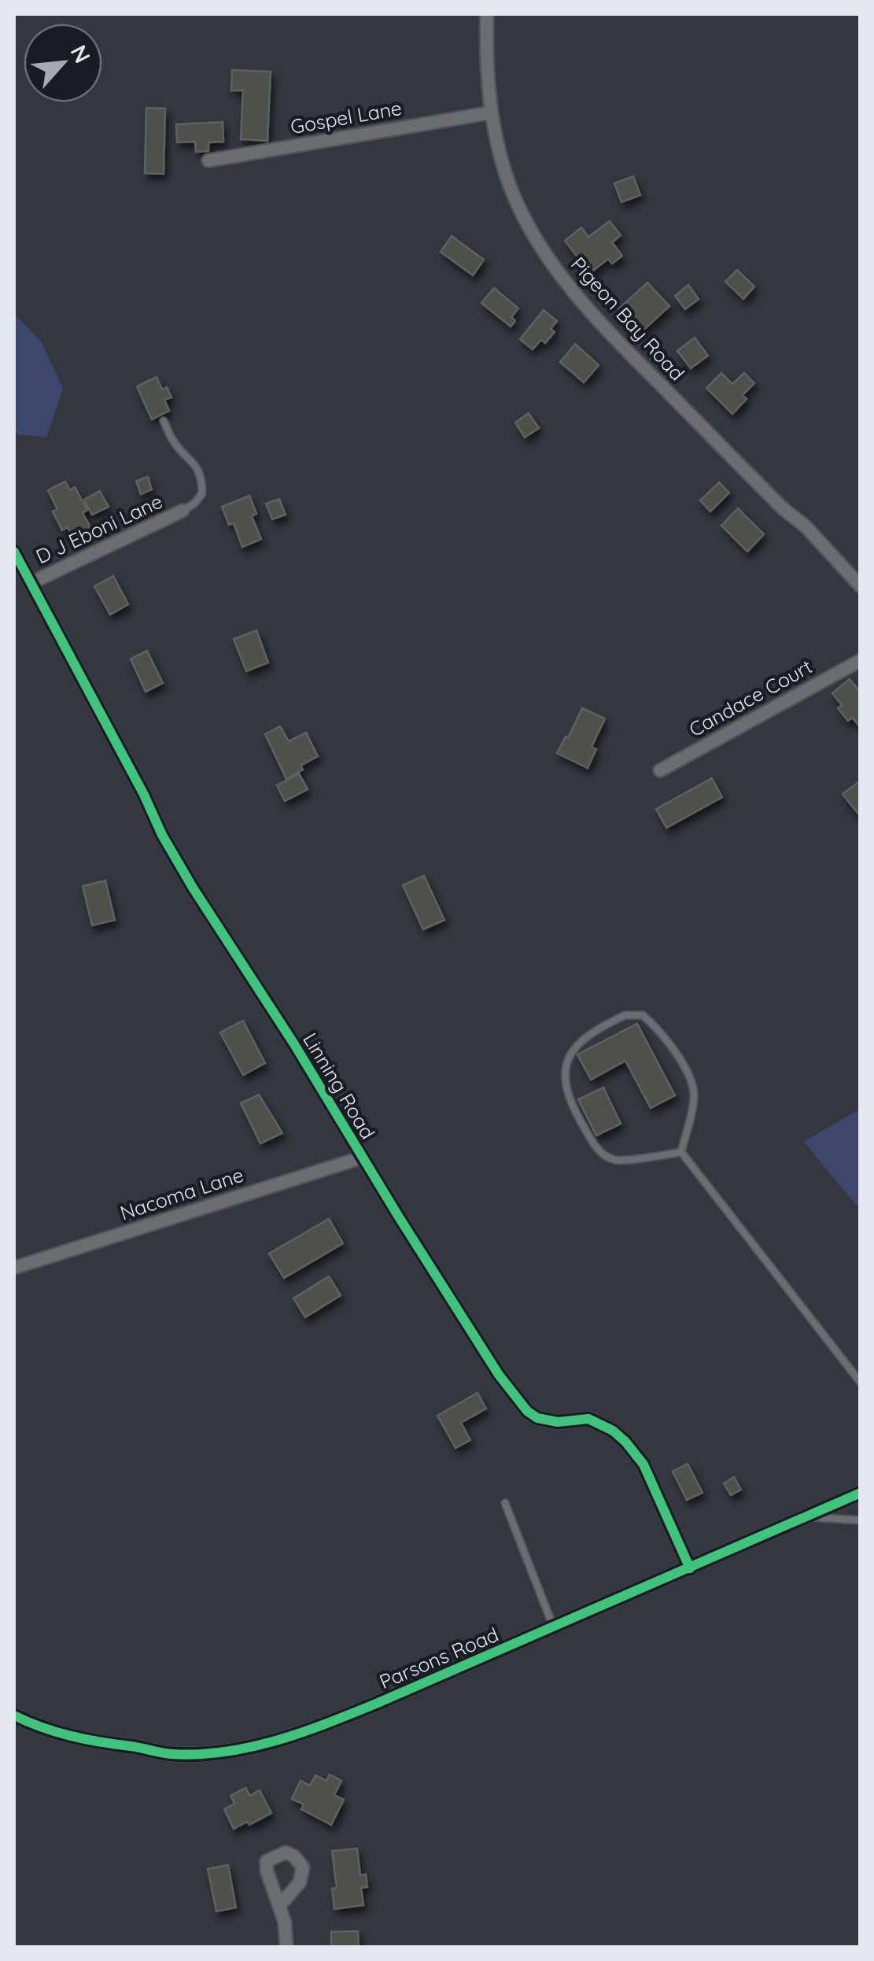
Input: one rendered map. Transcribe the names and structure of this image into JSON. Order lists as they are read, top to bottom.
{
  "streets": {
    "street": [
      "Gospel Lane",
      "Pigeon Bay Road",
      "D J Eboni Lane",
      "Candace Court",
      "Linning Road",
      "Nacoma Lane",
      "Parsons Road"
    ]
  },
  "crossings": [
    ["Gospel Lane", "Pigeon Bay Road"],
    ["D J Eboni Lane", "Linning Road"],
    ["Linning Road", "Nacoma Lane"],
    ["Linning Road", "Parsons Road"]
  ],
  "north": "top right"
}
